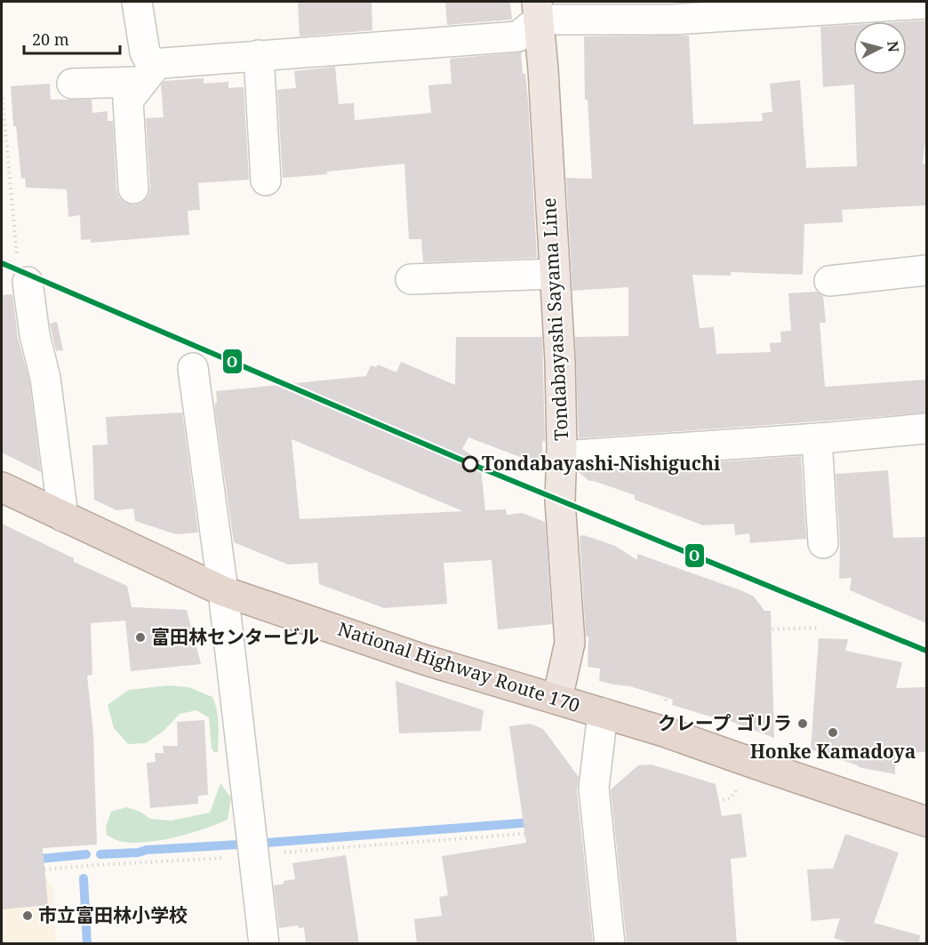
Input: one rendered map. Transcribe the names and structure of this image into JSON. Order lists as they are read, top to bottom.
{
  "streets": {
    "highway": ["National Highway Route 170"],
    "main road": ["Tondabayashi Sayama Line"]
  },
  "crossings": [
    ["Tondabayashi Sayama Line", "National Highway Route 170"]
  ],
  "places": [
    "Tondabayashi-Nishiguchi",
    "富田林センタービル",
    "クレープ ゴリラ",
    "Honke Kamadoya",
    "市立富田林小学校"
  ],
  "lines": ["transit line O"],
  "scale_bar": "20 m",
  "north": "right"
}
